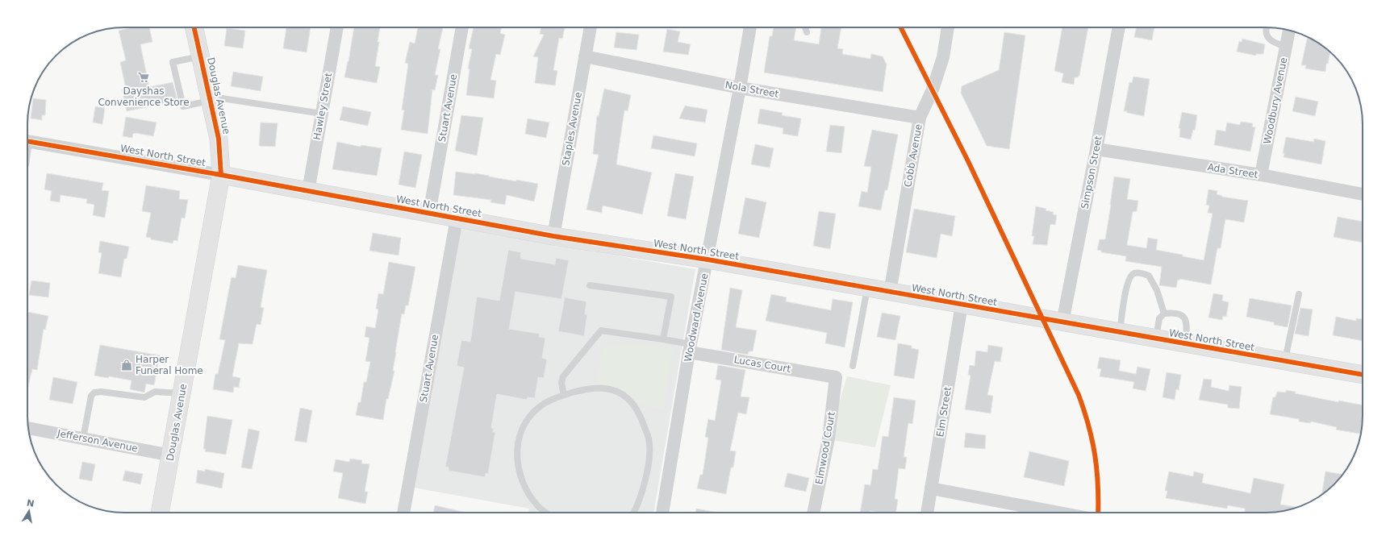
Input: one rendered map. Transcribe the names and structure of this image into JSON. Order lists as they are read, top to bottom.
{
  "streets": {
    "street": [
      "Nola Street",
      "Douglas Avenue",
      "Woodbury Avenue",
      "Hawley Street",
      "Stuart Avenue",
      "Staples Avenue",
      "West North Street",
      "Cobb Avenue",
      "Ada Street",
      "Simpson Street",
      "Woodward Avenue",
      "Lucas Court",
      "Elm Street",
      "Jefferson Avenue",
      "Elmwood Court"
    ]
  },
  "crossings": [
    ["Nola Street", "Staples Avenue"],
    ["Nola Street", "Cobb Avenue"],
    ["Nola Street", "Woodward Avenue"],
    ["Douglas Avenue", "West North Street"],
    ["Douglas Avenue", "Jefferson Avenue"],
    ["Woodbury Avenue", "Ada Street"],
    ["Hawley Street", "West North Street"],
    ["Stuart Avenue", "West North Street"],
    ["Staples Avenue", "West North Street"],
    ["West North Street", "Cobb Avenue"],
    ["West North Street", "Simpson Street"],
    ["West North Street", "Woodward Avenue"],
    ["West North Street", "Elm Street"],
    ["Ada Street", "Simpson Street"],
    ["Woodward Avenue", "Lucas Court"],
    ["Lucas Court", "Elmwood Court"]
  ],
  "places": {
    "supermarket": ["Dayshas Convenience Store"],
    "shop": ["Harper Funeral Home"]
  },
  "north": "top"
}
